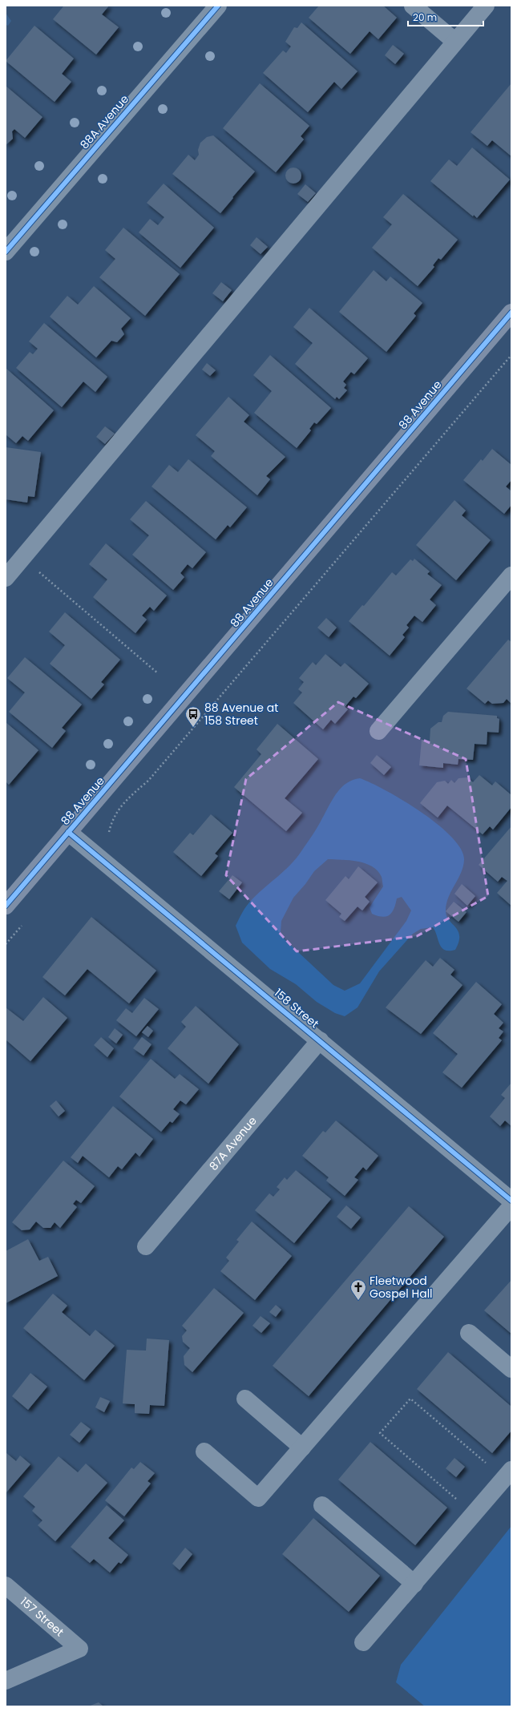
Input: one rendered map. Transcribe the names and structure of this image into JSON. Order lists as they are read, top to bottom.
{
  "streets": {
    "main road": ["88 Avenue"],
    "street": [
      "88A Avenue",
      "158 Street",
      "87A Avenue",
      "157 Street"
    ]
  },
  "crossings": [
    ["88 Avenue", "158 Street"],
    ["158 Street", "87A Avenue"]
  ],
  "places": {
    "bus stop": ["88 Avenue at 158 Street"],
    "church": ["Fleetwood Gospel Hall"]
  },
  "scale_bar": "20 m"
}
